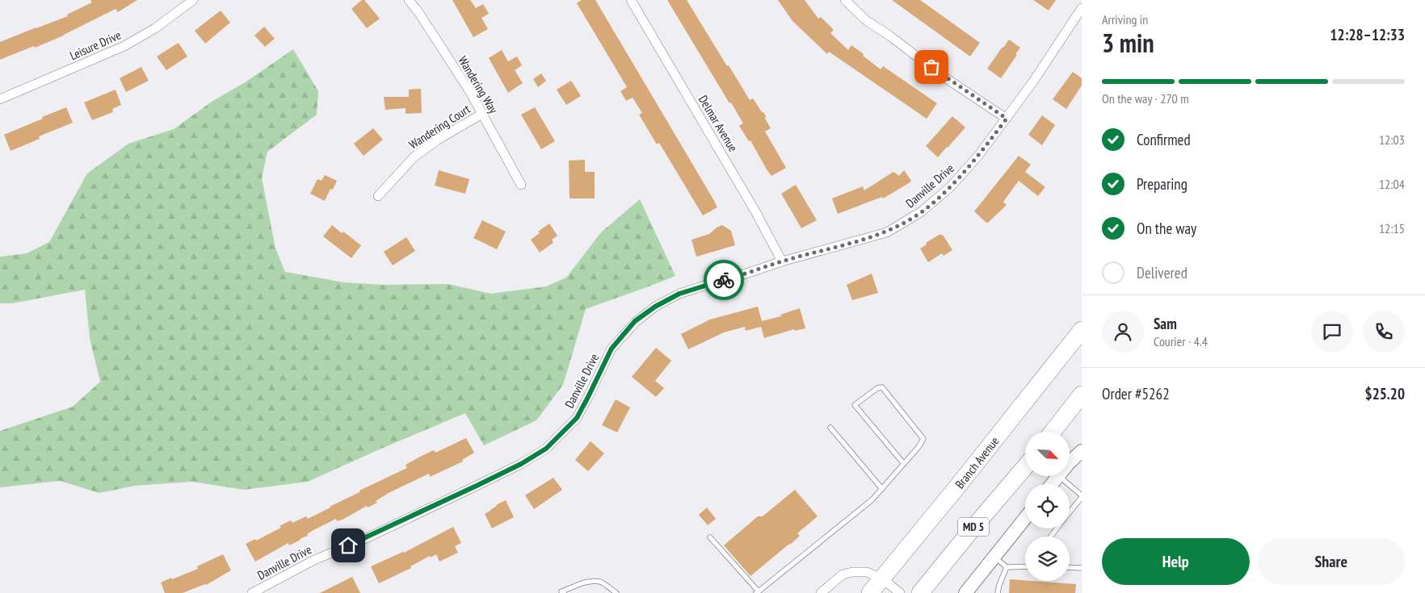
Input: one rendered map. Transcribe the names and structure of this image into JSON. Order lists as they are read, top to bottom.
{
  "streets": {
    "highway": ["Branch Avenue", "MD 5"],
    "street": [
      "Leisure Drive",
      "Wandering Way",
      "Delmar Avenue",
      "Wandering Court",
      "Danville Drive"
    ]
  },
  "crossings": [
    ["Wandering Way", "Wandering Court"],
    ["Delmar Avenue", "Danville Drive"]
  ],
  "north": "bottom right",
  "page": {
    "heading": ["3 min", "Arriving in", "12:28–12:33"],
    "panel": [
      "Sam",
      "Courier · 4.4",
      "Order #5262",
      "$25.20"
    ],
    "bar": "On the way · 270 m",
    "list": [
      ["Confirmed", "12:03"],
      ["Preparing", "12:04"],
      ["On the way", "12:15"],
      "Delivered"
    ],
    "buttons": ["Help", "Share"]
  }
}
